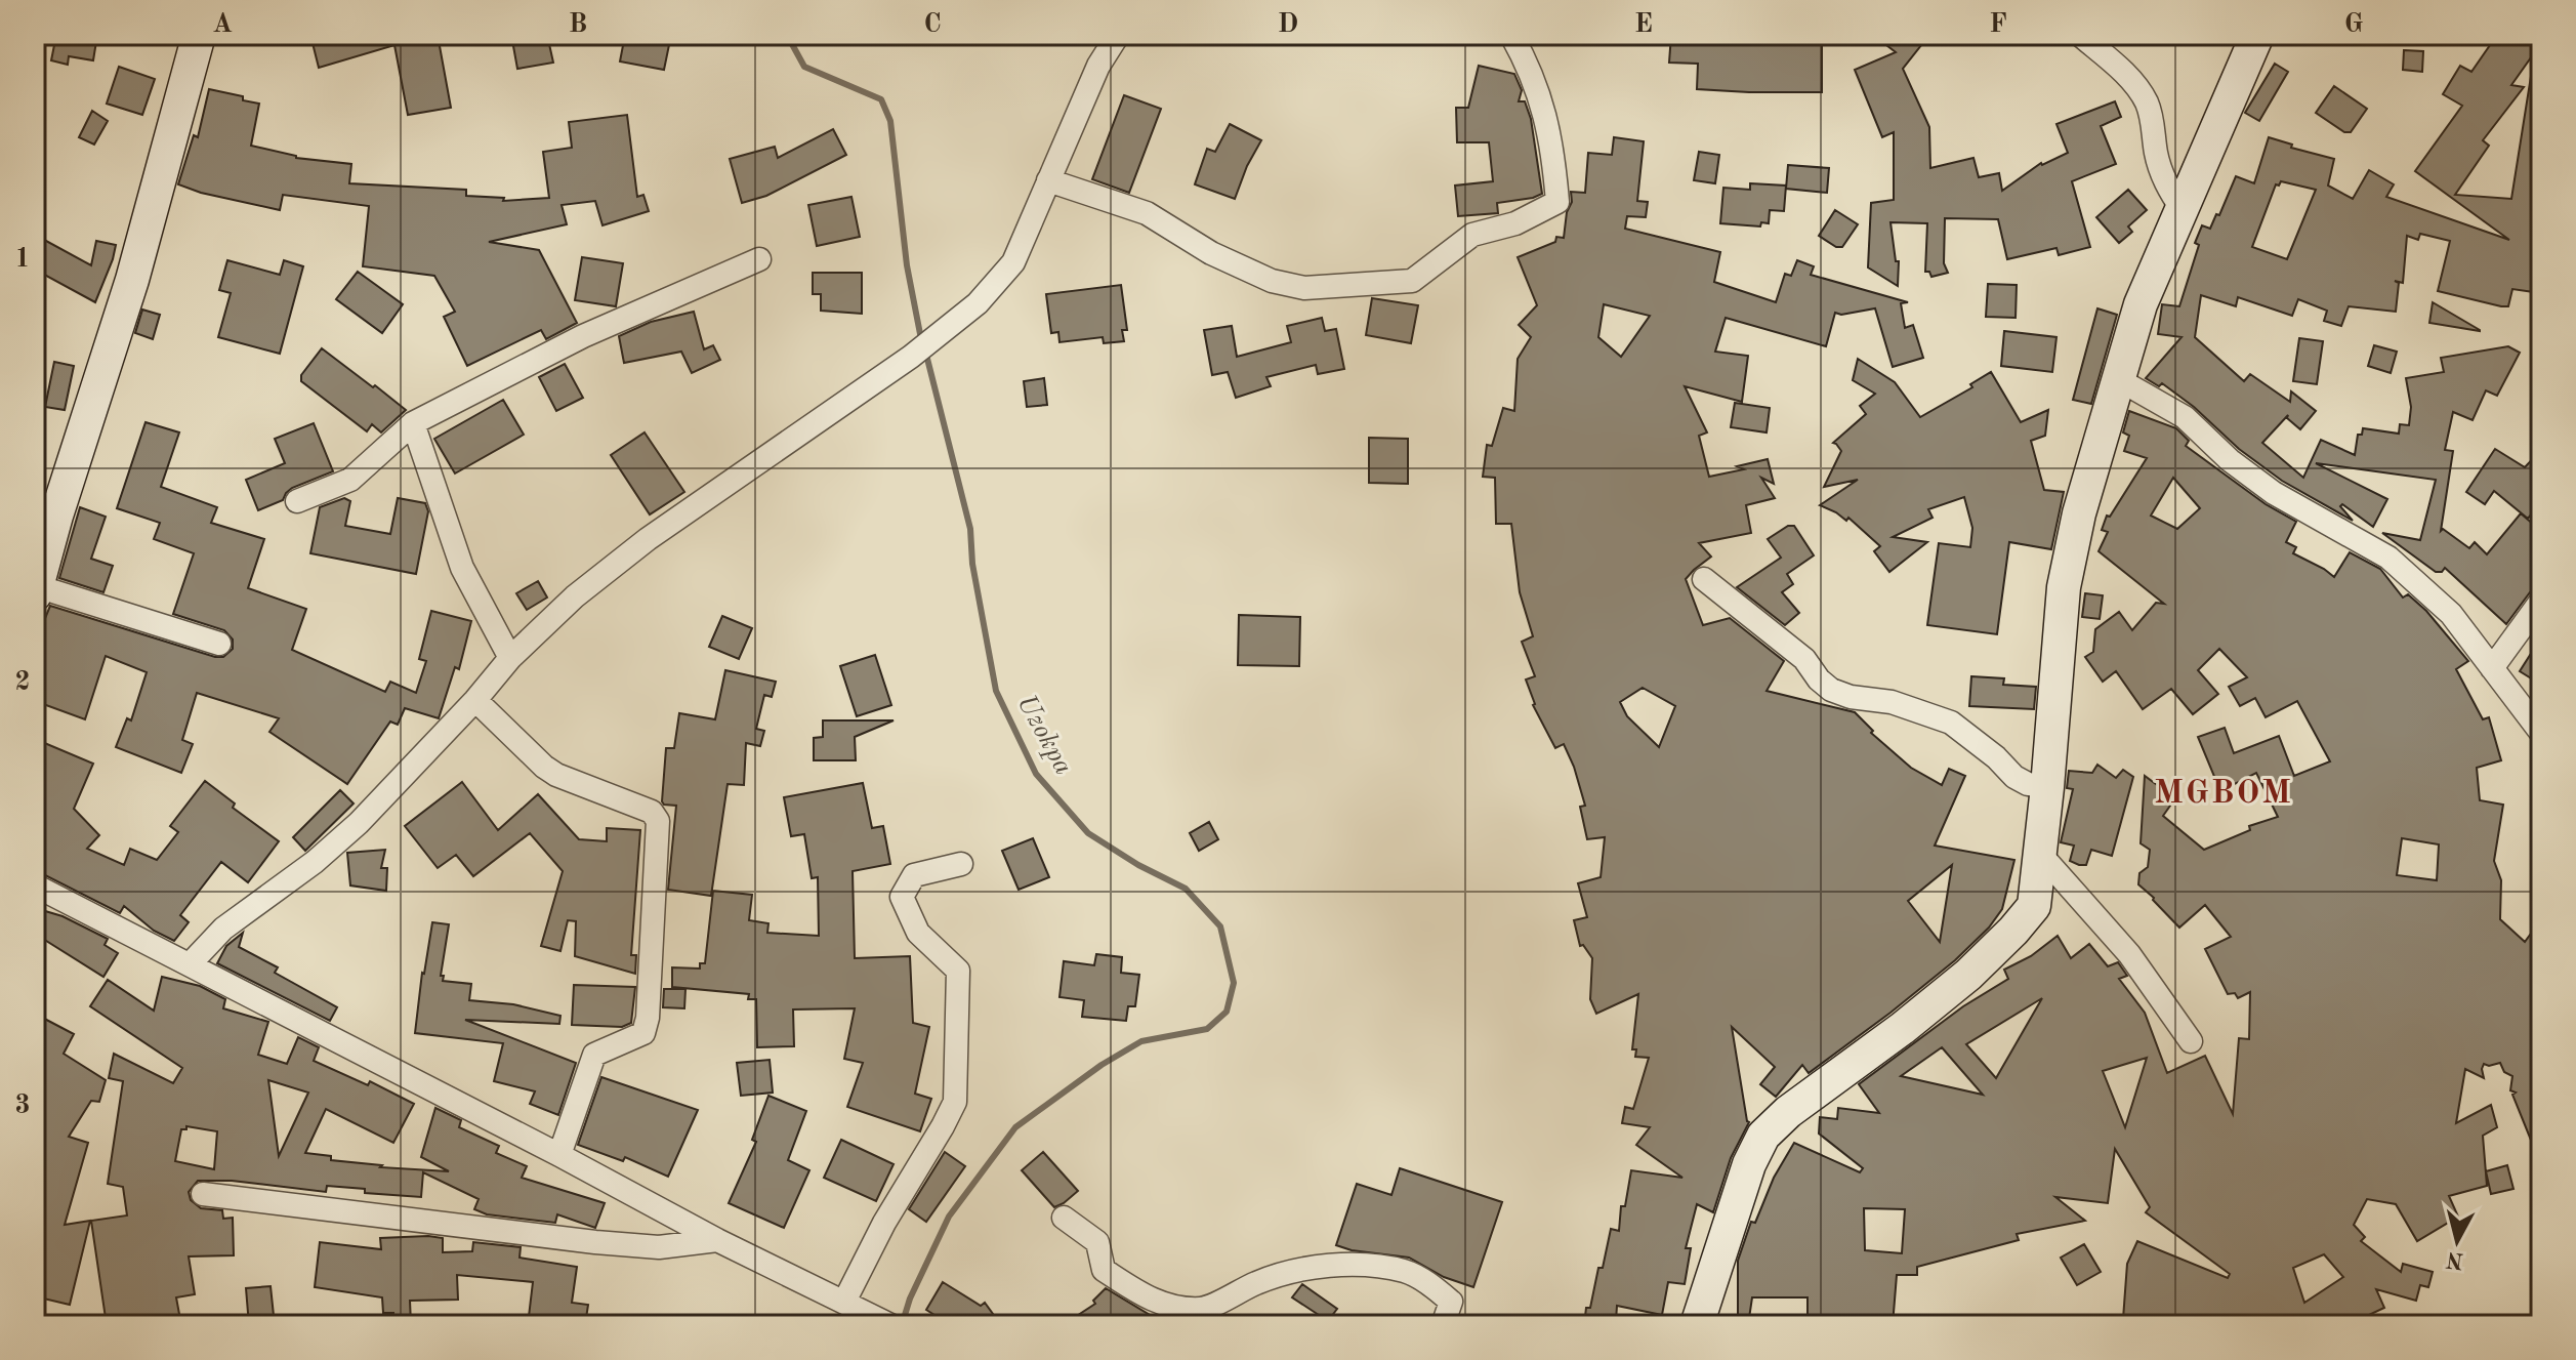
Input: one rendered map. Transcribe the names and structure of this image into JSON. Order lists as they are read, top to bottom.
{
  "districts": ["MGBOM"],
  "water": ["Uzokpa"],
  "north": "bottom",
  "grid": {
    "columns": [
      "A",
      "B",
      "C",
      "D",
      "E",
      "F",
      "G"
    ],
    "rows": ["1", "2", "3"]
  }
}
